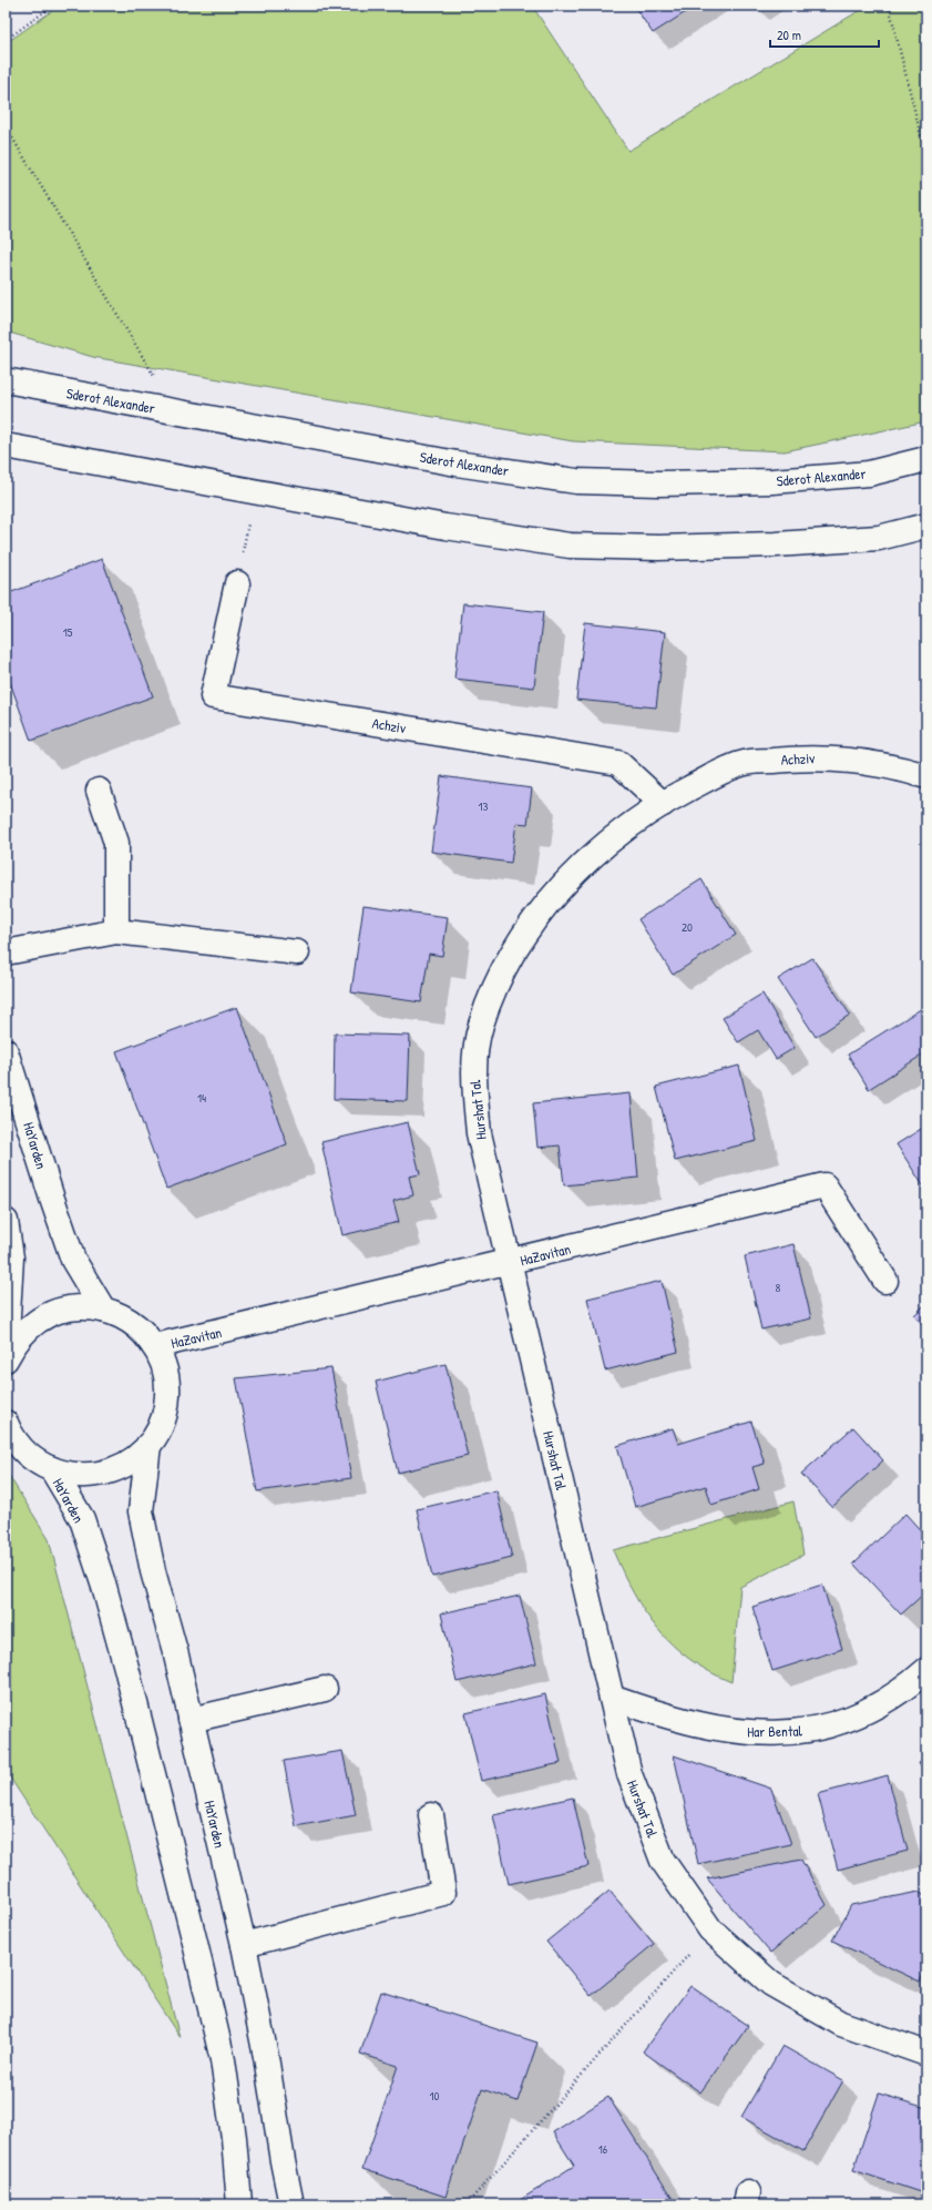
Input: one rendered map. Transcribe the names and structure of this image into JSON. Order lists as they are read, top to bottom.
{
  "streets": {
    "street": [
      "Sderot Alexander",
      "Achziv",
      "Hurshat Tal",
      "HaYarden",
      "HaZavitan",
      "Har Bental"
    ]
  },
  "crossings": [
    ["Achziv", "Hurshat Tal"],
    ["Hurshat Tal", "HaZavitan"],
    ["Hurshat Tal", "Har Bental"]
  ],
  "house_numbers": [
    "15",
    "13",
    "20",
    "14",
    "8",
    "10",
    "16"
  ],
  "scale_bar": "20 m"
}
